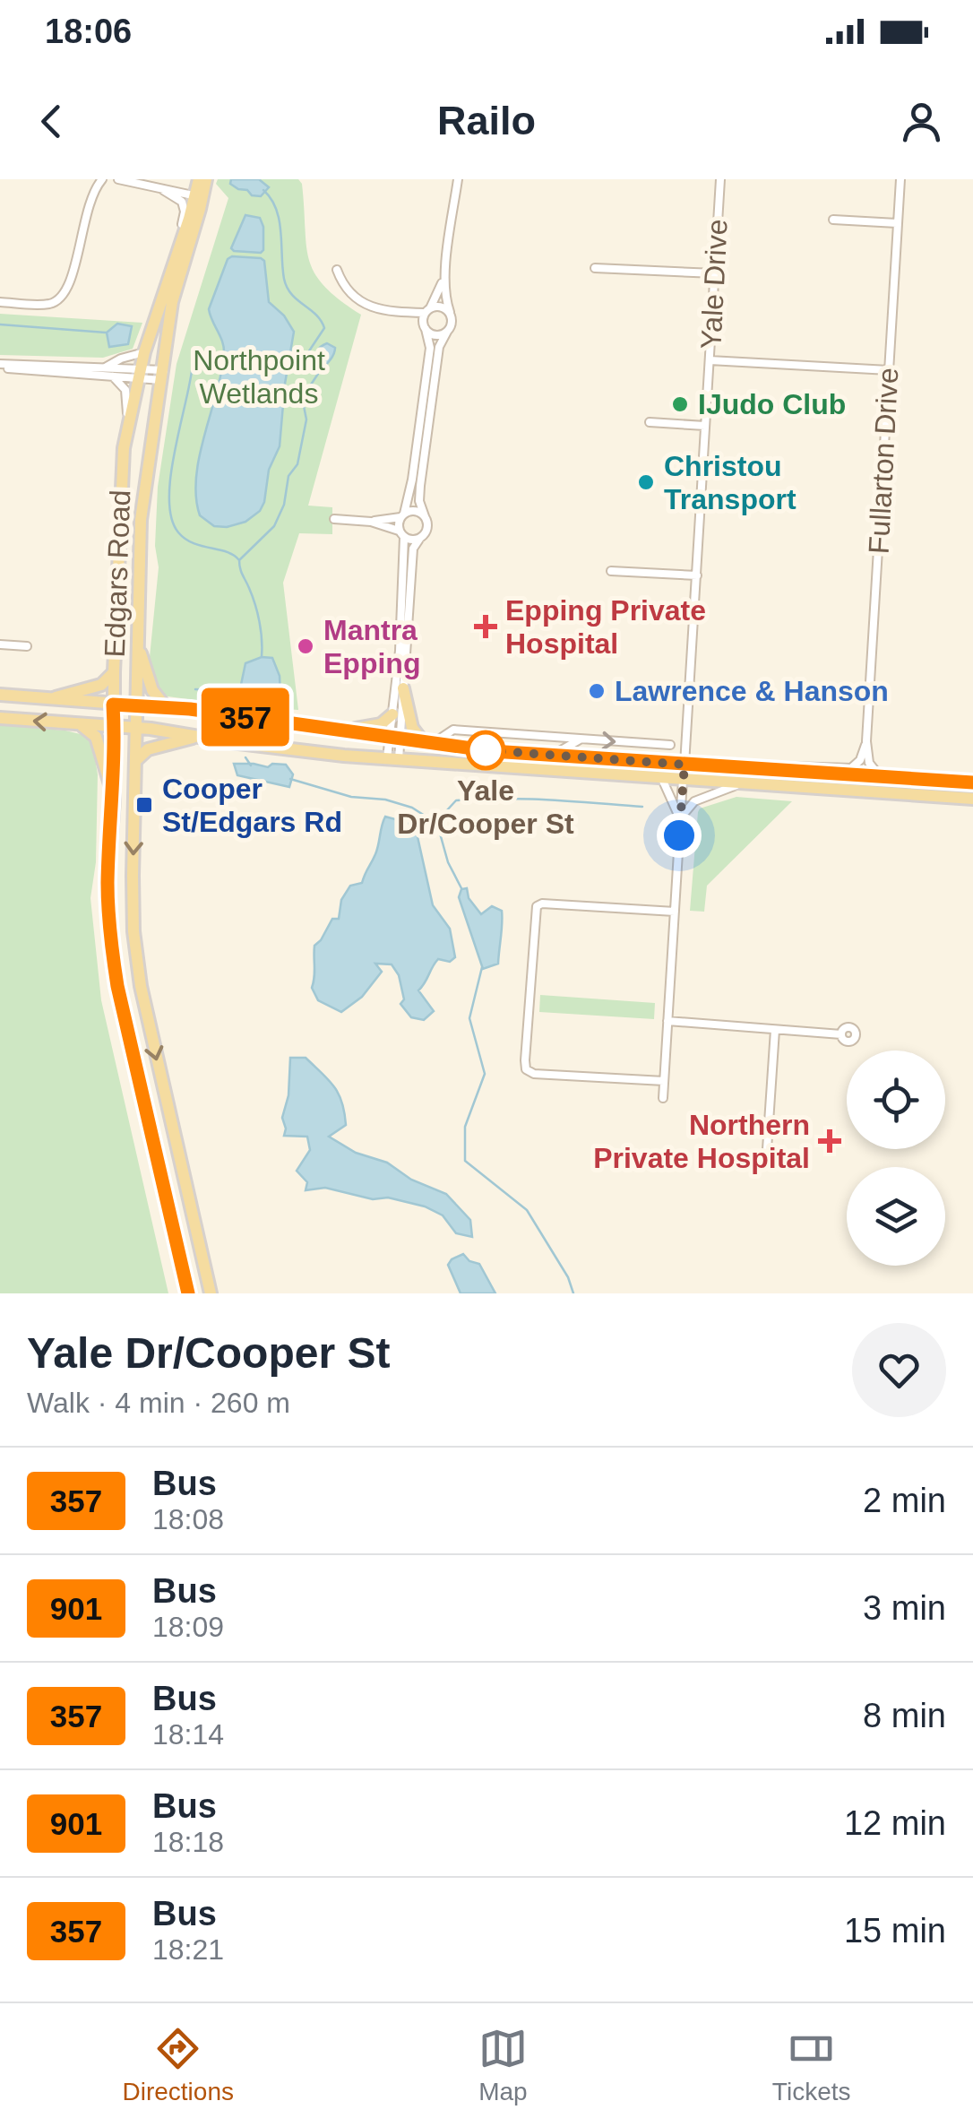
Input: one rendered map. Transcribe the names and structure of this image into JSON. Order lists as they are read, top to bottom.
{
  "streets": {
    "main road": ["Edgars Road"],
    "street": ["Yale Drive", "Fullarton Drive"]
  },
  "parks": ["Northpoint Wetlands"],
  "places": {
    "other": [
      "IJudo Club",
      "Christou Transport",
      "Mantra Epping",
      "Lawrence & Hanson",
      "Yale Dr/Cooper St"
    ],
    "health": ["Epping Private Hospital", "Northern Private Hospital"],
    "transit": ["Cooper St/Edgars Rd"]
  },
  "lines": ["bus line 357"],
  "page": {
    "status": "18:06",
    "header": "Railo",
    "on_map": "357",
    "heading": ["Yale Dr/Cooper St", "Walk · 4 min · 260 m"],
    "list": [
      {
        "mark": "357",
        "name": "Bus",
        "note": "18:08",
        "value": "2 min"
      },
      {
        "mark": "901",
        "name": "Bus",
        "note": "18:09",
        "value": "3 min"
      },
      {
        "mark": "357",
        "name": "Bus",
        "note": "18:14",
        "value": "8 min"
      },
      {
        "mark": "901",
        "name": "Bus",
        "note": "18:18",
        "value": "12 min"
      },
      {
        "mark": "357",
        "name": "Bus",
        "note": "18:21",
        "value": "15 min"
      }
    ],
    "tabs": ["Directions", "Map", "Tickets"]
  }
}
